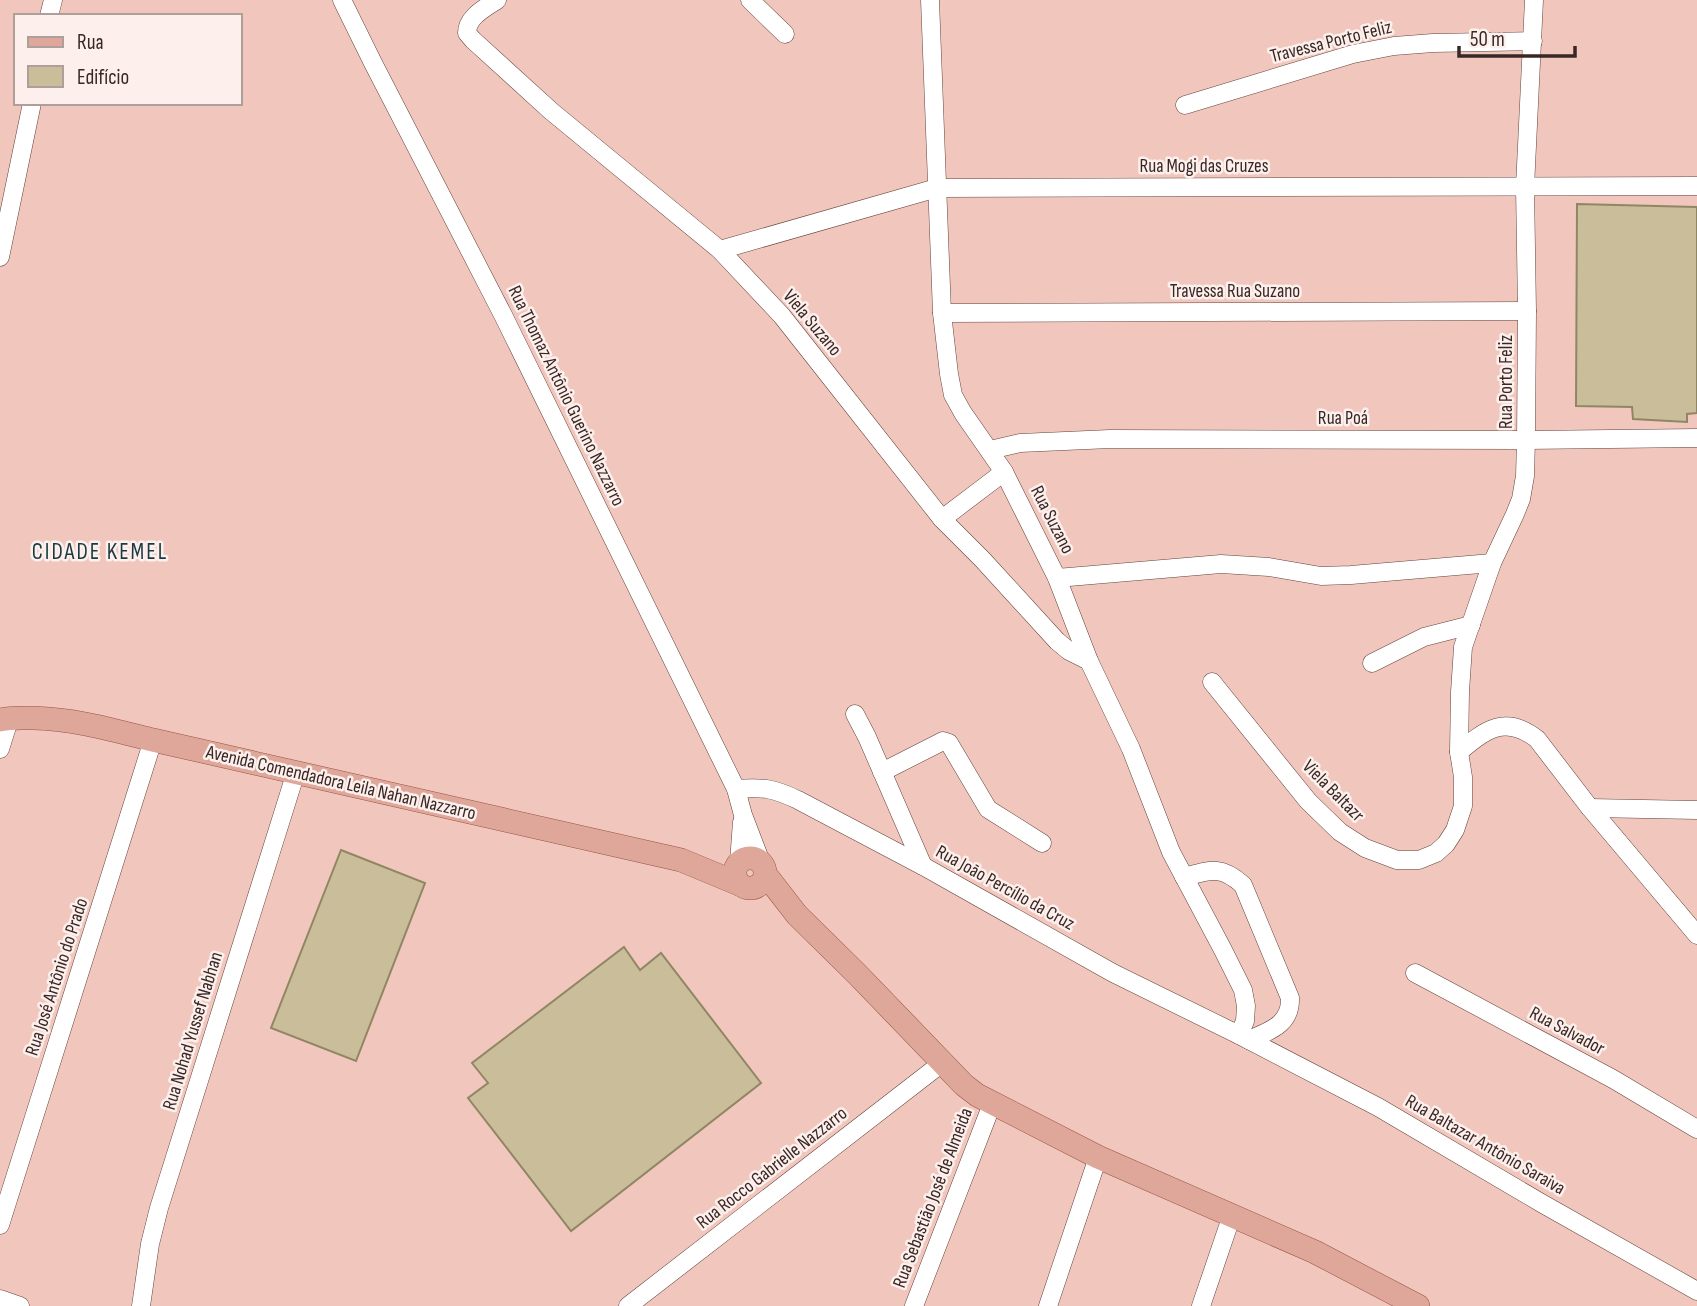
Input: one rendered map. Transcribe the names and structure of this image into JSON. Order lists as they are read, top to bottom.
{
  "streets": {
    "main road": ["Avenida Comendadora Leila Nahan Nazzarro"],
    "street": [
      "Travessa Porto Feliz",
      "Rua Mogi das Cruzes",
      "Travessa Rua Suzano",
      "Viela Suzano",
      "Rua Porto Feliz",
      "Rua Thomaz Antônio Guerino Nazzarro",
      "Rua Poá",
      "Rua Suzano",
      "Viela Baltazr",
      "Rua João Percílio da Cruz",
      "Rua José Antônio do Prado",
      "Rua Nohad Yussef Nabhan",
      "Rua Salvador",
      "Rua Baltazar Antônio Saraiva",
      "Rua Rocco Gabrielle Nazzarro",
      "Rua Sebastião José de Almeida"
    ]
  },
  "crossings": [
    ["Travessa Porto Feliz", "Rua Porto Feliz"],
    ["Rua Mogi das Cruzes", "Viela Suzano"],
    ["Rua Mogi das Cruzes", "Rua Porto Feliz"],
    ["Rua Mogi das Cruzes", "Rua Suzano"],
    ["Travessa Rua Suzano", "Rua Porto Feliz"],
    ["Travessa Rua Suzano", "Rua Suzano"],
    ["Viela Suzano", "Rua Suzano"],
    ["Rua Porto Feliz", "Rua Poá"],
    ["Rua Porto Feliz", "Viela Baltazr"],
    ["Rua Thomaz Antônio Guerino Nazzarro", "Avenida Comendadora Leila Nahan Nazzarro"],
    ["Rua Thomaz Antônio Guerino Nazzarro", "Rua João Percílio da Cruz"],
    ["Rua Poá", "Rua Suzano"],
    ["Rua Suzano", "Rua João Percílio da Cruz"],
    ["Rua Suzano", "Rua Baltazar Antônio Saraiva"],
    ["Avenida Comendadora Leila Nahan Nazzarro", "Rua José Antônio do Prado"],
    ["Avenida Comendadora Leila Nahan Nazzarro", "Rua Nohad Yussef Nabhan"],
    ["Avenida Comendadora Leila Nahan Nazzarro", "Rua Rocco Gabrielle Nazzarro"],
    ["Avenida Comendadora Leila Nahan Nazzarro", "Rua Sebastião José de Almeida"],
    ["Rua João Percílio da Cruz", "Rua Baltazar Antônio Saraiva"]
  ],
  "districts": ["CIDADE KEMEL"],
  "legend": ["Rua", "Edifício"],
  "scale_bar": "50 m"
}
